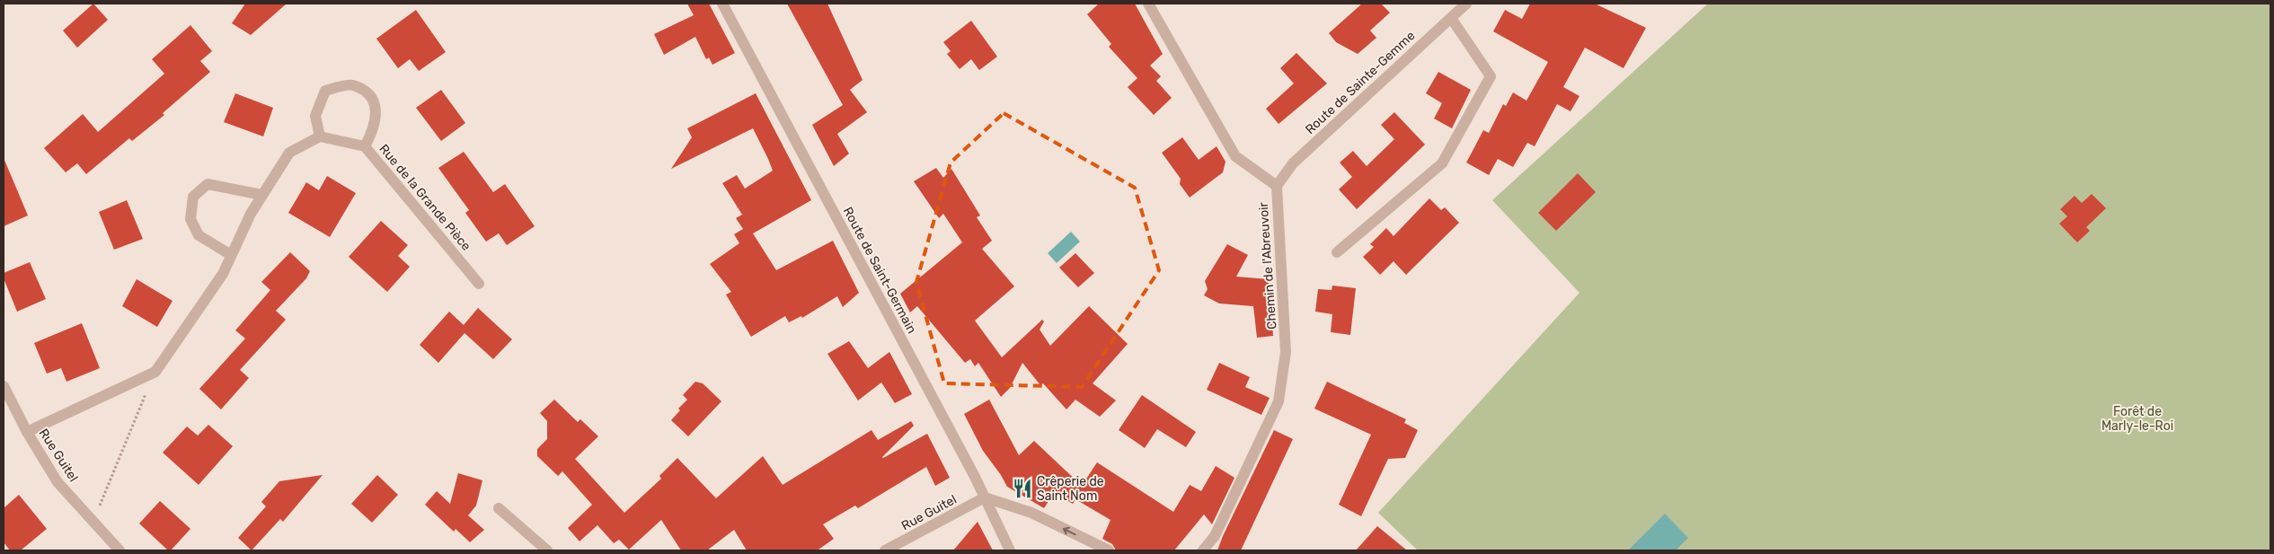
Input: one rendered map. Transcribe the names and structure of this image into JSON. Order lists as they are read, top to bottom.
{
  "streets": {
    "street": [
      "Route de Sainte-Gemme",
      "Rue de la Grande Pièce",
      "Chemin de l'Abreuvoir",
      "Route de Saint-Germain",
      "Rue Guitel"
    ]
  },
  "crossings": [
    ["Route de Sainte-Gemme", "Chemin de l'Abreuvoir"],
    ["Route de Saint-Germain", "Rue Guitel"]
  ],
  "parks": ["Forêt de Marly-le-Roi"],
  "places": {
    "restaurant": ["Crêperie de Saint Nom"]
  }
}
